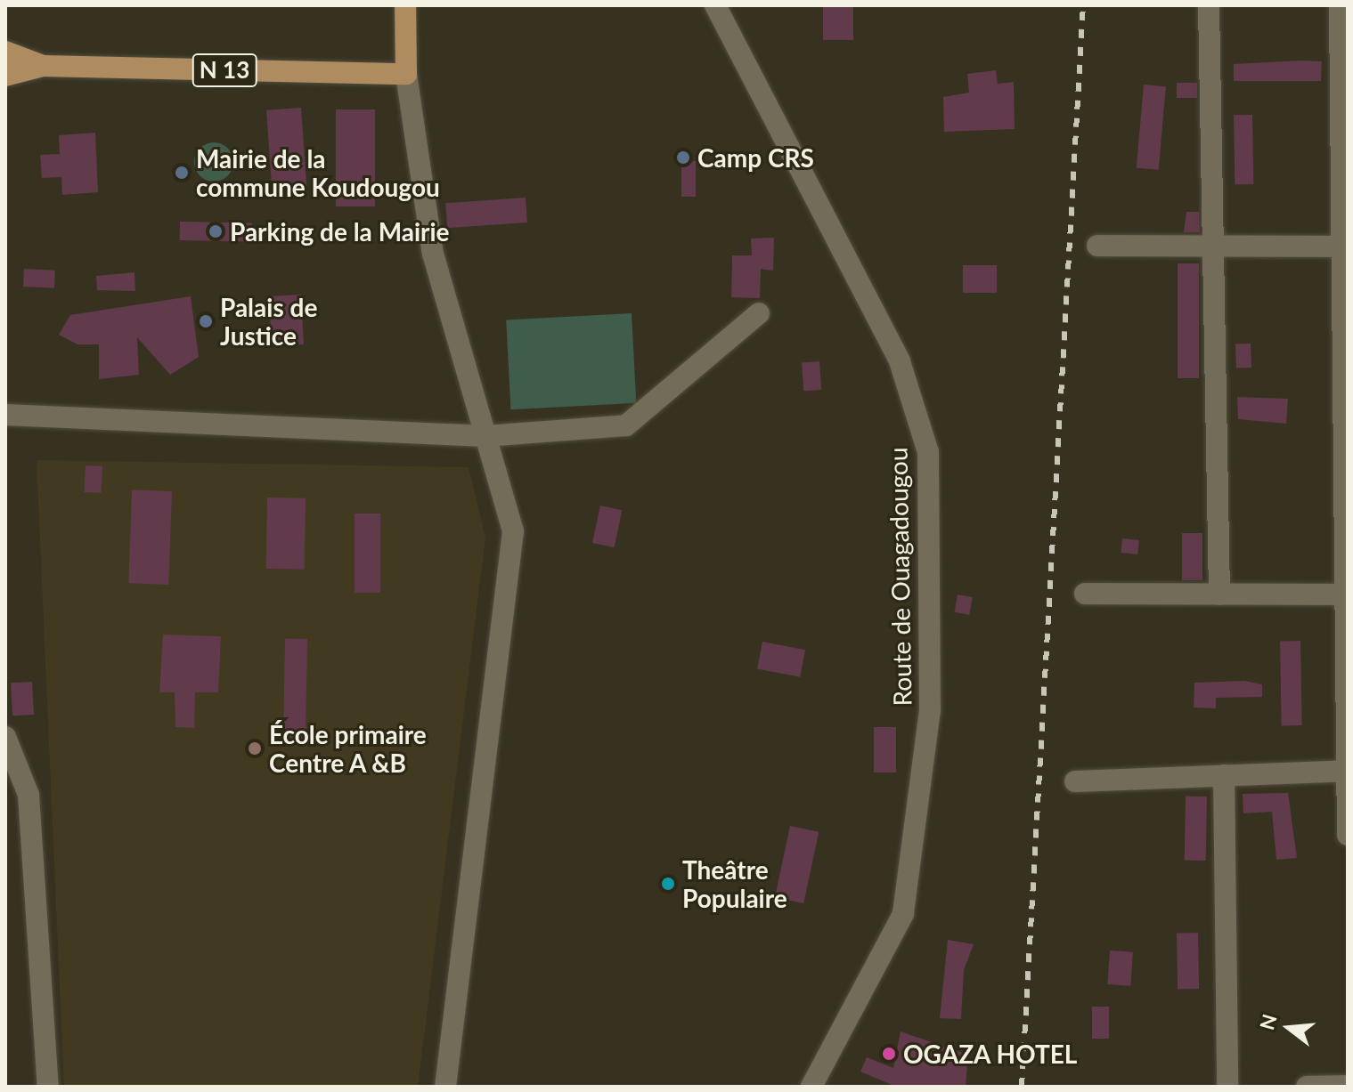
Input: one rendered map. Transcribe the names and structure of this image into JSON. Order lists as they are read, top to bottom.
{
  "streets": {
    "main road": ["N 13"],
    "street": ["Route de Ouagadougou"]
  },
  "places": [
    "Camp CRS",
    "Mairie de la commune Koudougou",
    "Parking de la Mairie",
    "Palais de Justice",
    "École primaire Centre A &B",
    "Theâtre Populaire",
    "OGAZA HOTEL"
  ],
  "north": "left"
}
